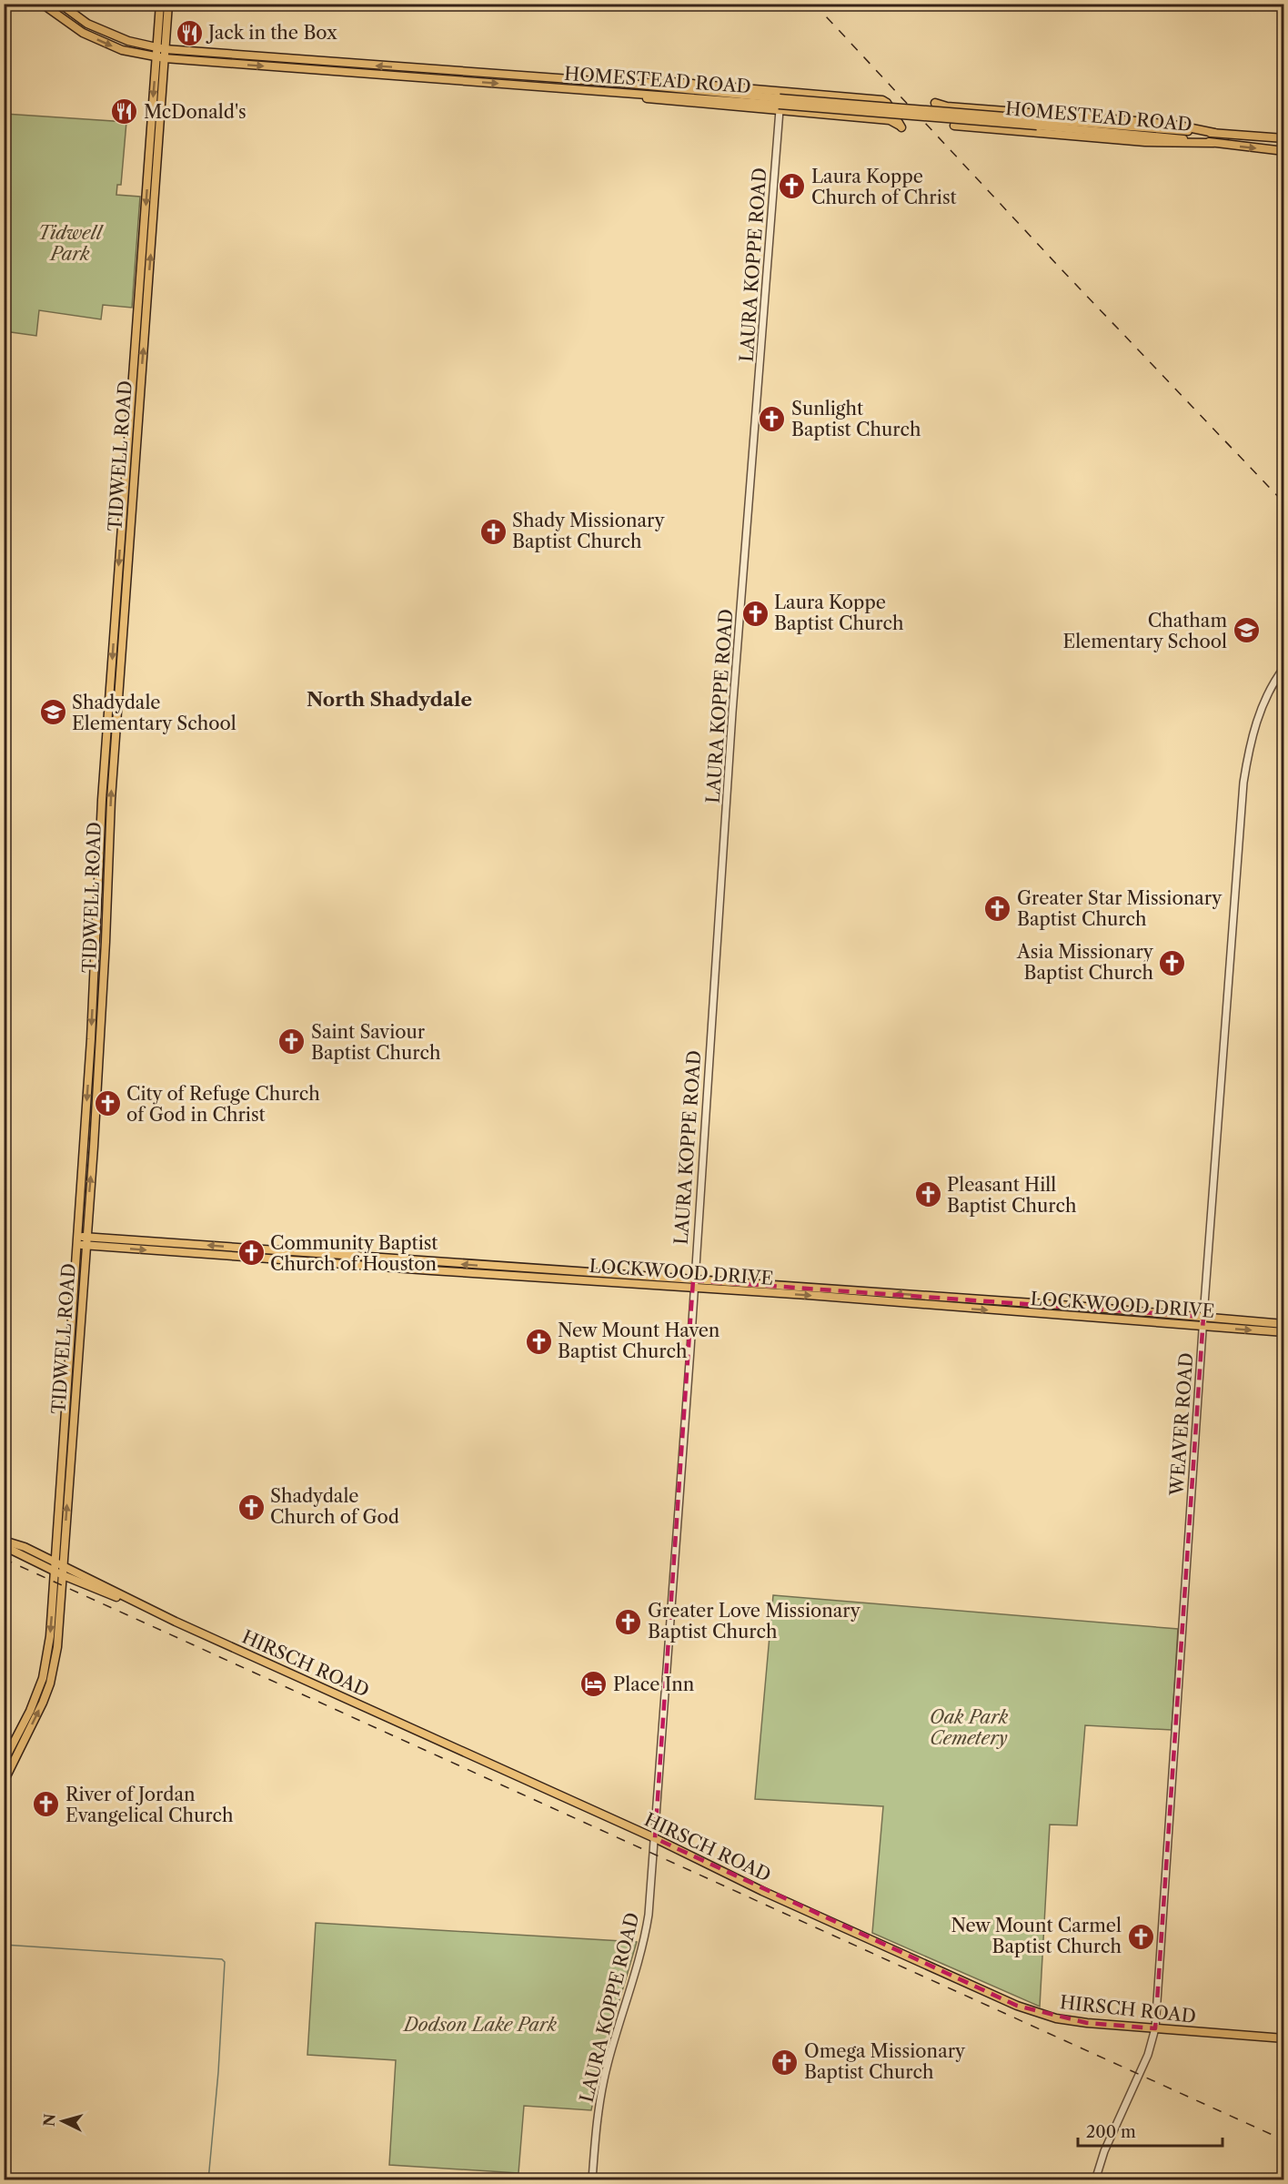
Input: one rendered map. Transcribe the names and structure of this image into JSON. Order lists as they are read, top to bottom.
{
  "streets": {
    "main road": [
      "HOMESTEAD ROAD",
      "TIDWELL ROAD",
      "LOCKWOOD DRIVE",
      "HIRSCH ROAD"
    ],
    "street": ["LAURA KOPPE ROAD", "WEAVER ROAD"]
  },
  "crossings": [
    ["HOMESTEAD ROAD", "LAURA KOPPE ROAD"],
    ["HOMESTEAD ROAD", "TIDWELL ROAD"],
    ["LAURA KOPPE ROAD", "LOCKWOOD DRIVE"],
    ["LAURA KOPPE ROAD", "HIRSCH ROAD"],
    ["TIDWELL ROAD", "LOCKWOOD DRIVE"],
    ["TIDWELL ROAD", "HIRSCH ROAD"],
    ["LOCKWOOD DRIVE", "WEAVER ROAD"],
    ["WEAVER ROAD", "HIRSCH ROAD"]
  ],
  "districts": ["North Shadydale"],
  "parks": ["Tidwell Park", "Oak Park Cemetery", "Dodson Lake Park"],
  "places": {
    "restaurant": ["Jack in the Box", "McDonald's"],
    "church": [
      "Laura Koppe Church of Christ",
      "Sunlight Baptist Church",
      "Shady Missionary Baptist Church",
      "Laura Koppe Baptist Church",
      "Greater Star Missionary Baptist Church",
      "Asia Missionary Baptist Church",
      "Saint Saviour Baptist Church",
      "City of Refuge Church of God in Christ",
      "Pleasant Hill Baptist Church",
      "Community Baptist Church of Houston",
      "New Mount Haven Baptist Church",
      "Shadydale Church of God",
      "Greater Love Missionary Baptist Church",
      "River of Jordan Evangelical Church",
      "New Mount Carmel Baptist Church",
      "Omega Missionary Baptist Church"
    ],
    "school or university": ["Chatham Elementary School", "Shadydale Elementary School"],
    "hotel": ["Place Inn"]
  },
  "scale_bar": "200 m",
  "north": "left"
}
